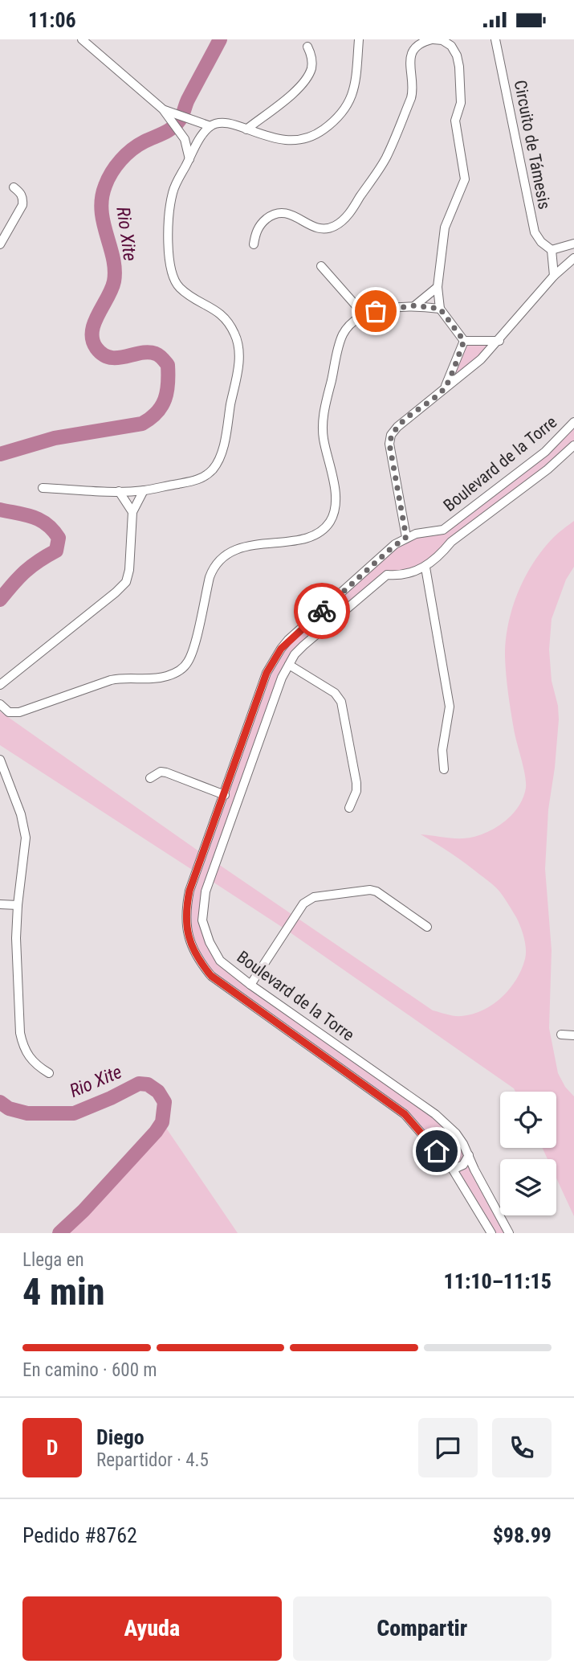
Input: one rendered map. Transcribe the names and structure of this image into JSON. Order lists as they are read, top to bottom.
{
  "streets": {
    "street": ["Circuito de Támesis", "Boulevard de la Torre"]
  },
  "water": ["Rio Xite"],
  "page": {
    "status": "11:06",
    "heading": ["4 min", "Llega en", "11:10–11:15"],
    "panel": [
      "Diego",
      "Repartidor · 4.5",
      "Pedido #8762",
      "$98.99"
    ],
    "bar": "En camino · 600 m",
    "round": "D",
    "buttons": ["Ayuda", "Compartir"]
  }
}
